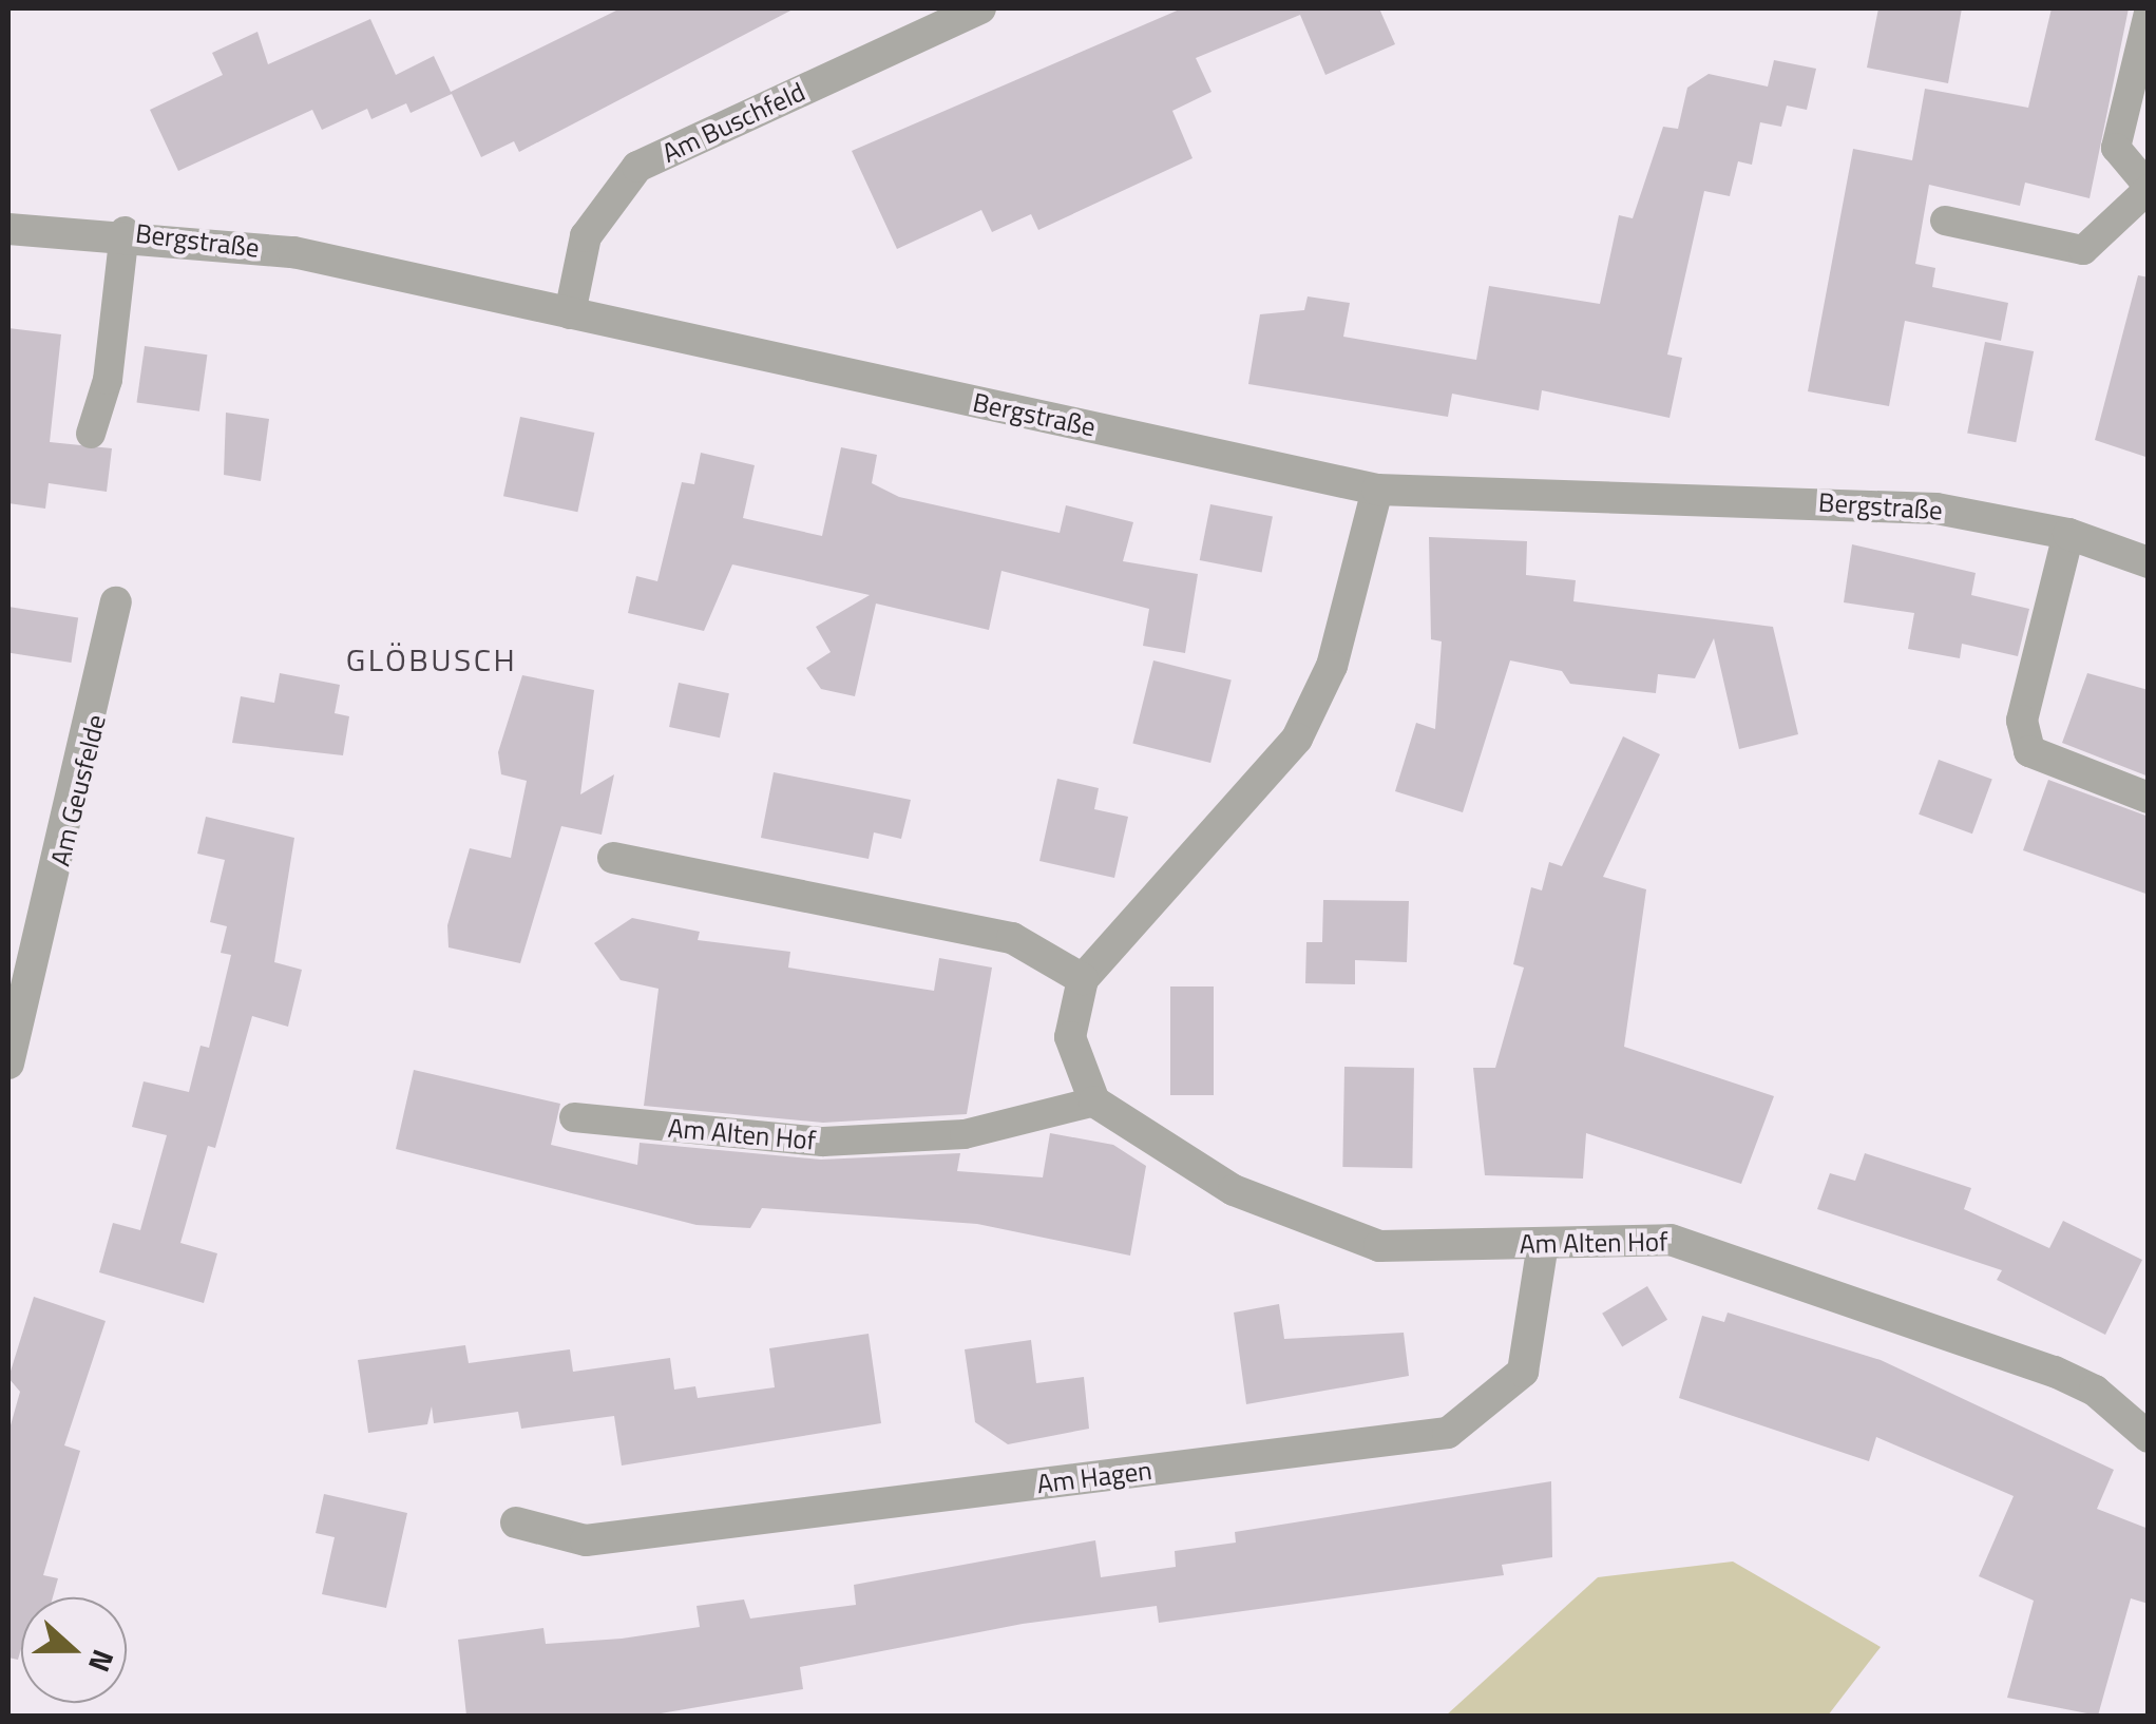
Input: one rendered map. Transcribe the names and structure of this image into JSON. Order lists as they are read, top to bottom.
{
  "streets": {
    "street": [
      "Am Buschfeld",
      "Bergstraße",
      "Am Geusfelde",
      "Am Alten Hof",
      "Am Hagen"
    ]
  },
  "crossings": [
    ["Am Buschfeld", "Bergstraße"],
    ["Am Alten Hof", "Am Hagen"]
  ],
  "districts": ["GLÖBUSCH"],
  "north": "right"
}
